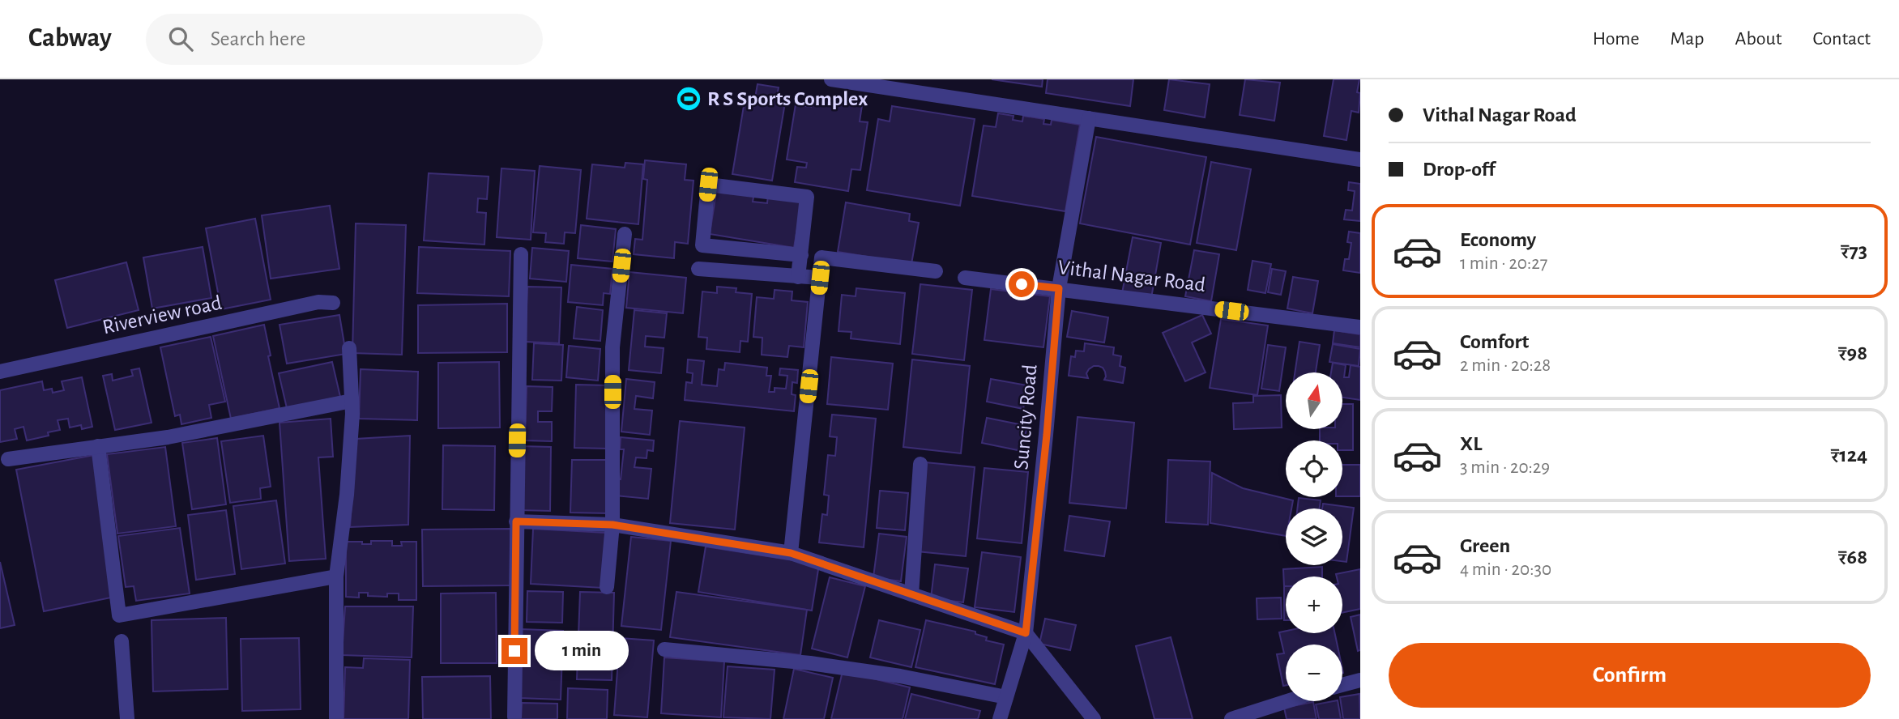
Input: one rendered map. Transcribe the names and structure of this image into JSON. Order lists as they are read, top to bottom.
{
  "streets": {
    "street": ["Vithal Nagar Road", "Riverview road", "Suncity Road"]
  },
  "crossings": [
    ["Vithal Nagar Road", "Suncity Road"]
  ],
  "places": {
    "sports": ["R S Sports Complex"]
  },
  "north": "top",
  "page": {
    "header": "Cabway",
    "search": "Search here",
    "nav": [
      "Home",
      "Map",
      "About",
      "Contact"
    ],
    "banner": ["Vithal Nagar Road", "Drop-off"],
    "list": [
      {
        "name": "Economy",
        "note": "1 min · 20:27",
        "value": "₹73"
      },
      {
        "name": "Comfort",
        "note": "2 min · 20:28",
        "value": "₹98"
      },
      {
        "name": "XL",
        "note": "3 min · 20:29",
        "value": "₹124"
      },
      {
        "name": "Green",
        "note": "4 min · 20:30",
        "value": "₹68"
      }
    ],
    "map_buttons": ["+", "−"],
    "bubble": "1 min",
    "buttons": "Confirm"
  }
}
